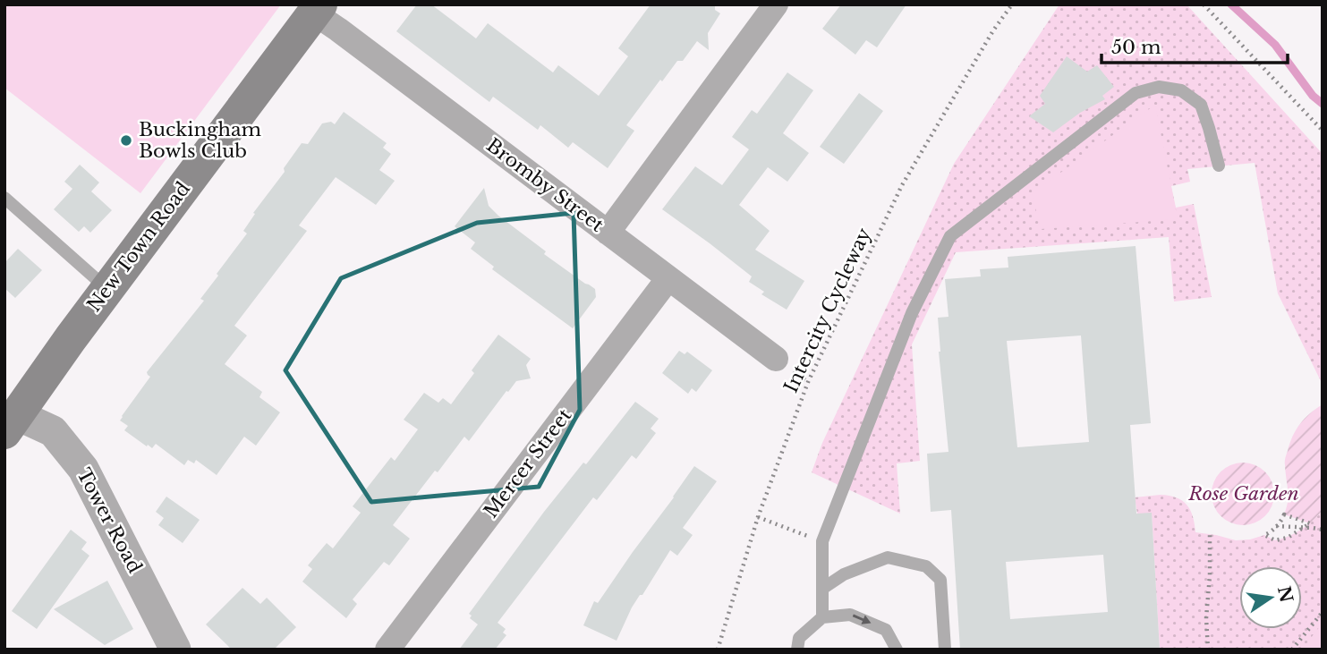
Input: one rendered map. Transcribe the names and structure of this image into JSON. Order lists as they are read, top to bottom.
{
  "streets": {
    "main road": ["New Town Road"],
    "street": ["Bromby Street", "Mercer Street", "Tower Road"],
    "path": ["Intercity Cycleway"]
  },
  "crossings": [
    ["Bromby Street", "New Town Road"],
    ["Bromby Street", "Mercer Street"],
    ["New Town Road", "Tower Road"]
  ],
  "parks": ["Rose Garden"],
  "places": ["Buckingham Bowls Club"],
  "scale_bar": "50 m",
  "north": "right"
}
